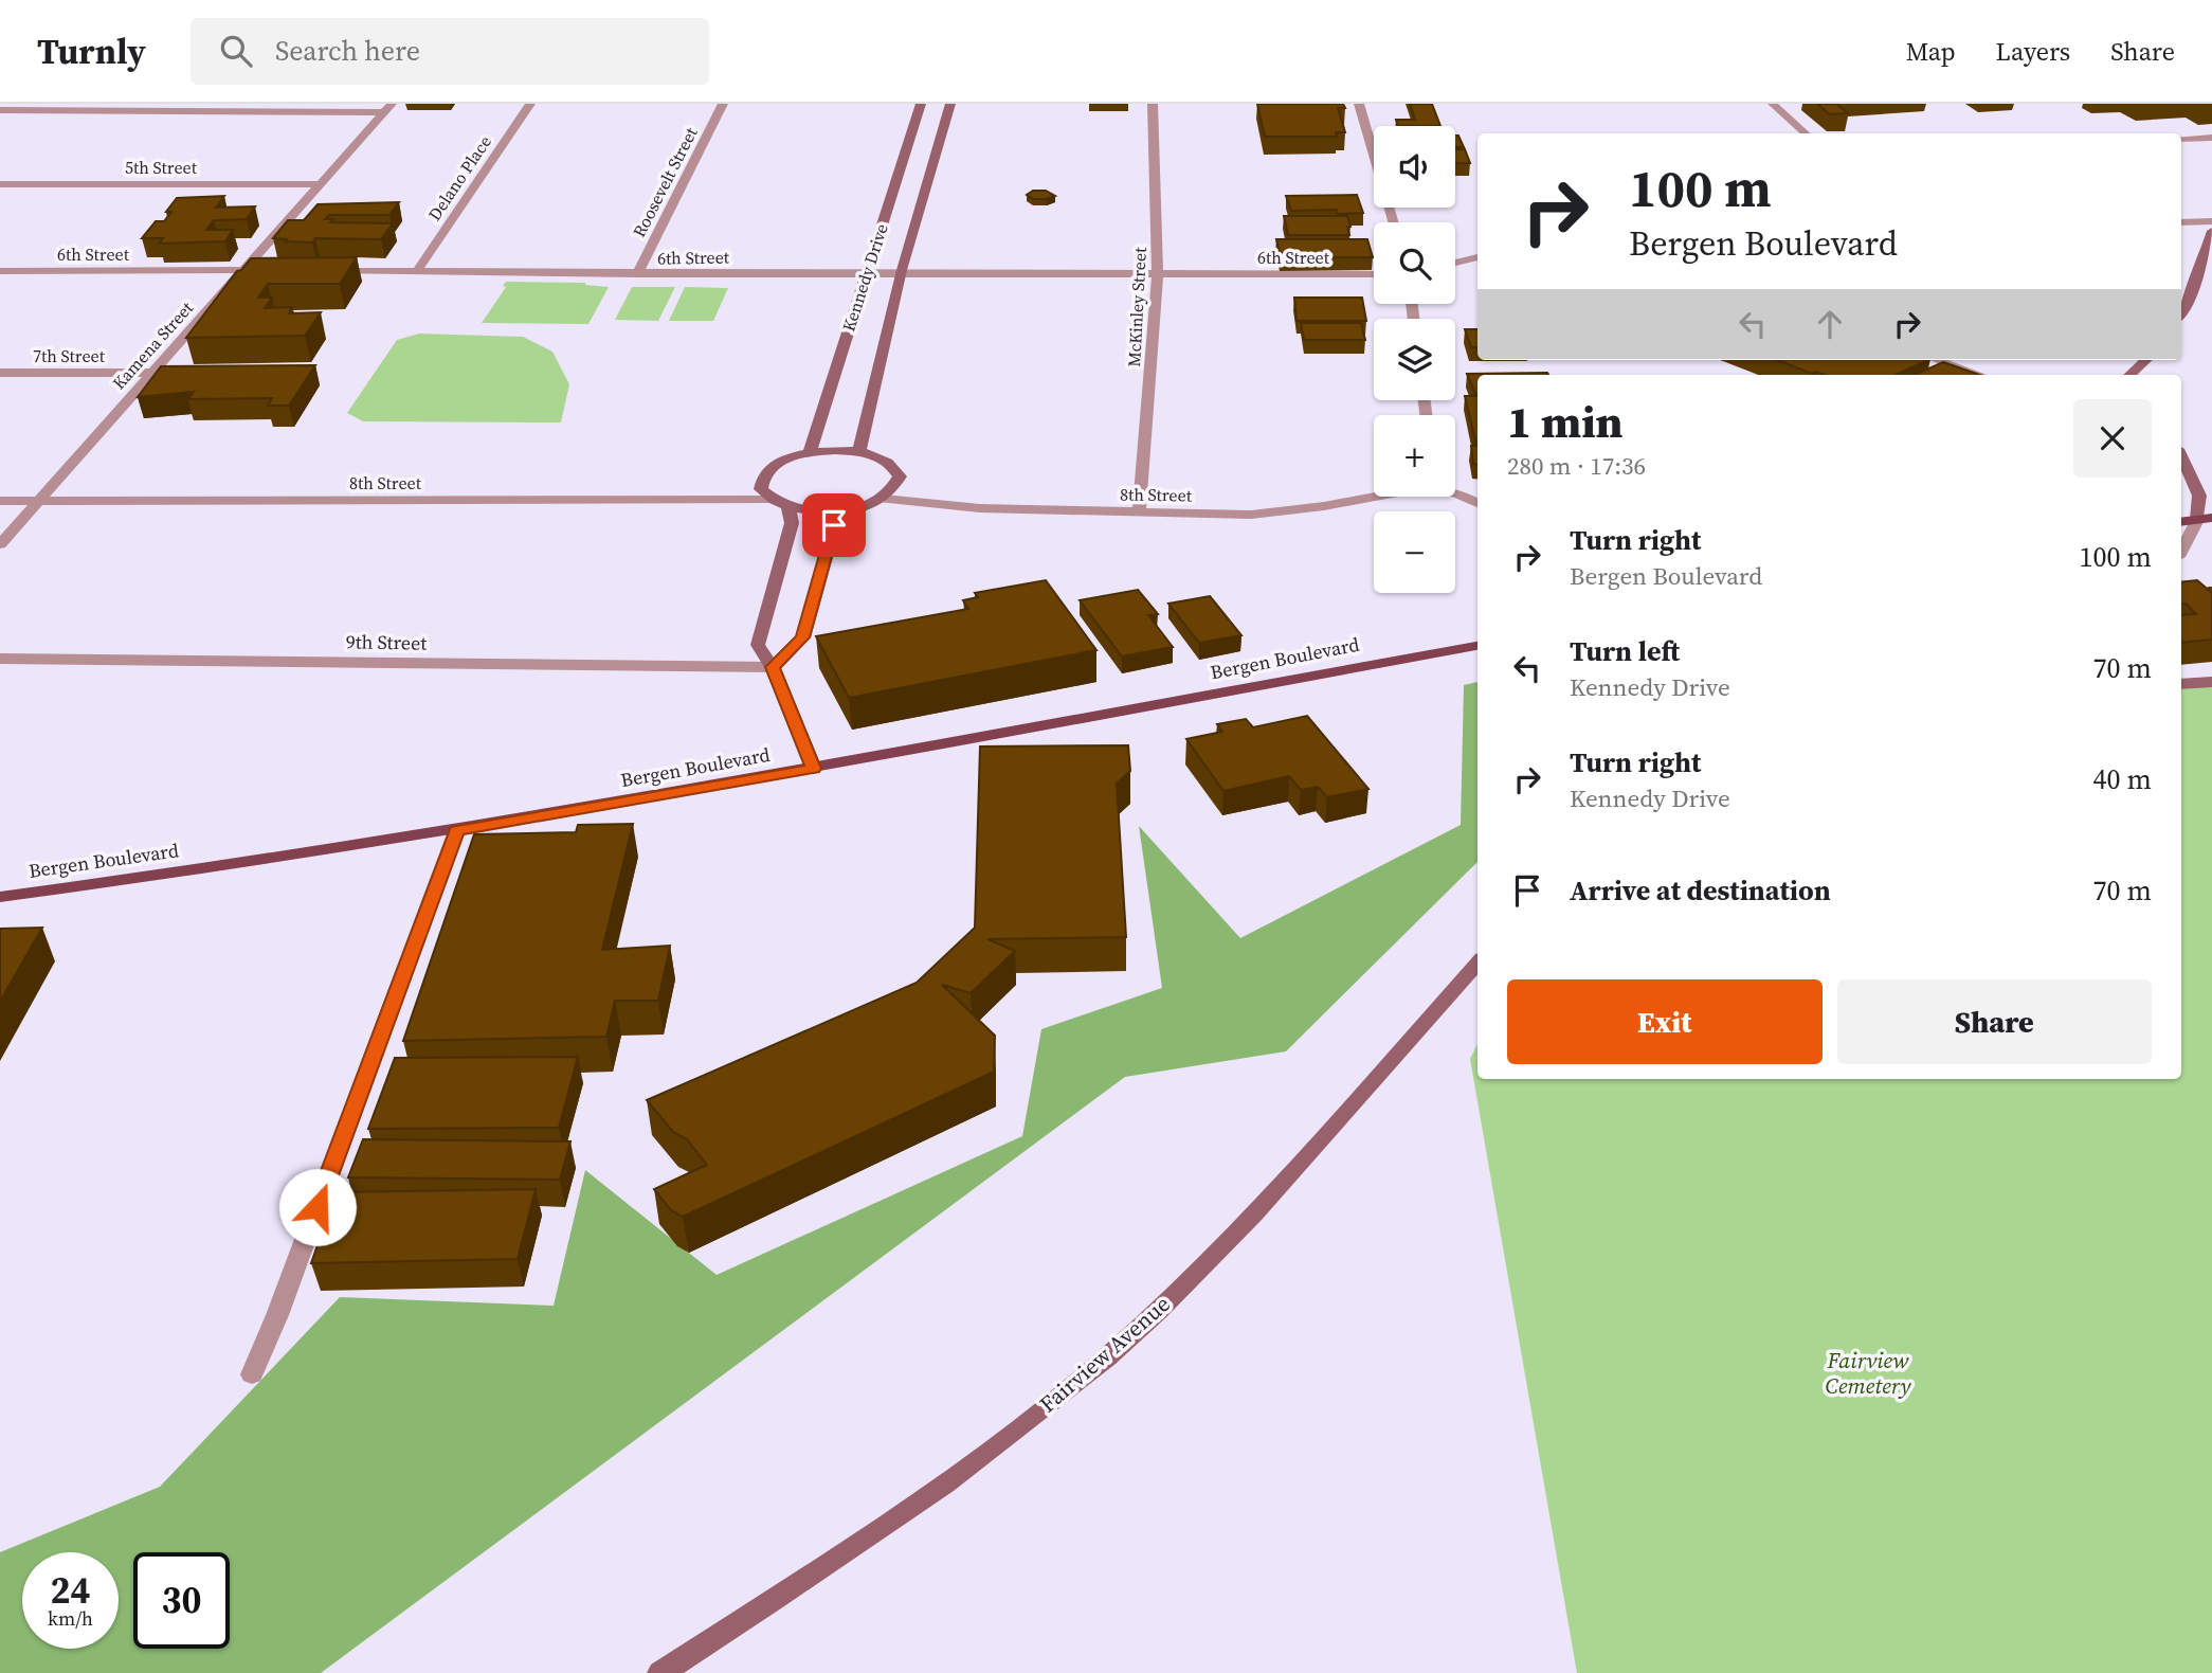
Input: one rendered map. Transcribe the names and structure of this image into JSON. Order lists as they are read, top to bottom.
{
  "streets": {
    "main road": ["Bergen Boulevard"],
    "street": [
      "5th Street",
      "Delano Place",
      "Roosevelt Street",
      "6th Street",
      "Kennedy Drive",
      "McKinley Street",
      "Kamena Street",
      "7th Street",
      "8th Street",
      "9th Street",
      "Fairview Avenue"
    ]
  },
  "crossings": [
    ["5th Street", "Kamena Street"],
    ["Delano Place", "6th Street"],
    ["Roosevelt Street", "6th Street"],
    ["6th Street", "Kennedy Drive"],
    ["6th Street", "McKinley Street"],
    ["6th Street", "Kamena Street"],
    ["McKinley Street", "8th Street"],
    ["Kamena Street", "7th Street"],
    ["Kamena Street", "8th Street"]
  ],
  "parks": ["Fairview Cemetery"],
  "page": {
    "header": "Turnly",
    "search": "Search here",
    "nav": ["Map", "Layers", "Share"],
    "map_buttons": ["+", "−"],
    "turn": ["100 m", "Bergen Boulevard"],
    "heading": ["1 min", "280 m · 17:36"],
    "list": [
      {
        "name": "Turn right",
        "note": "Bergen Boulevard",
        "value": "100 m"
      },
      {
        "name": "Turn left",
        "note": "Kennedy Drive",
        "value": "70 m"
      },
      {
        "name": "Turn right",
        "note": "Kennedy Drive",
        "value": "40 m"
      },
      {
        "name": "Arrive at destination",
        "value": "70 m"
      }
    ],
    "buttons": ["Exit", "Share"],
    "speed": "24 km/h",
    "limit": "30"
  }
}
